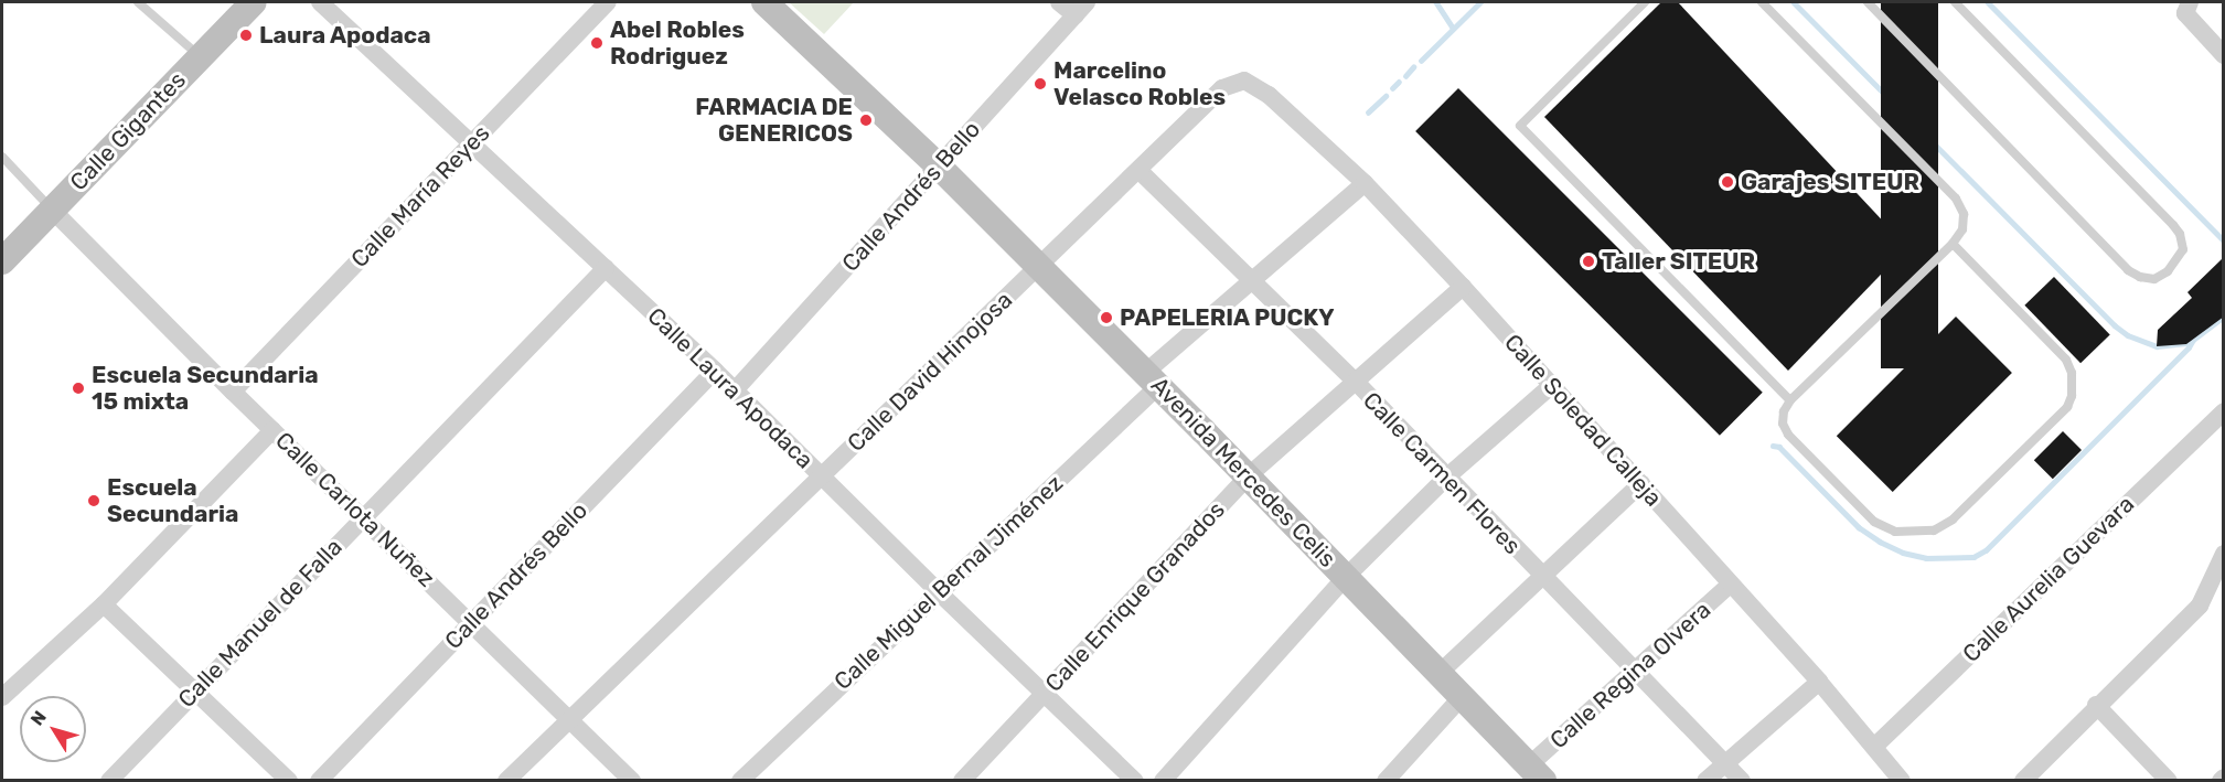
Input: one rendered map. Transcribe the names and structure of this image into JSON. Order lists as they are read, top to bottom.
{
  "streets": {
    "main road": ["Calle Gigantes", "Avenida Mercedes Celis"],
    "street": [
      "Calle María Reyes",
      "Calle Andrés Bello",
      "Calle David Hinojosa",
      "Calle Laura Apodaca",
      "Calle Soledad Calleja",
      "Calle Carmen Flores",
      "Calle Carlota Nuñez",
      "Calle Aurelia Guevara",
      "Calle Miguel Bernal Jiménez",
      "Calle Enrique Granados",
      "Calle Manuel de Falla",
      "Calle Regina Olvera"
    ]
  },
  "crossings": [
    ["Calle Gigantes", "Calle Carlota Nuñez"],
    ["Calle María Reyes", "Calle Laura Apodaca"],
    ["Calle María Reyes", "Calle Carlota Nuñez"],
    ["Calle Andrés Bello", "Calle Laura Apodaca"],
    ["Calle Andrés Bello", "Avenida Mercedes Celis"],
    ["Calle Andrés Bello", "Calle Carlota Nuñez"],
    ["Calle David Hinojosa", "Calle Laura Apodaca"],
    ["Calle David Hinojosa", "Calle Soledad Calleja"],
    ["Calle David Hinojosa", "Avenida Mercedes Celis"],
    ["Calle David Hinojosa", "Calle Carmen Flores"],
    ["Calle David Hinojosa", "Calle Carlota Nuñez"],
    ["Calle Laura Apodaca", "Calle Miguel Bernal Jiménez"],
    ["Calle Laura Apodaca", "Calle Enrique Granados"],
    ["Calle Laura Apodaca", "Calle Manuel de Falla"],
    ["Calle Soledad Calleja", "Calle Aurelia Guevara"],
    ["Calle Soledad Calleja", "Calle Miguel Bernal Jiménez"],
    ["Calle Soledad Calleja", "Calle Enrique Granados"],
    ["Calle Soledad Calleja", "Calle Regina Olvera"],
    ["Avenida Mercedes Celis", "Calle Miguel Bernal Jiménez"],
    ["Avenida Mercedes Celis", "Calle Enrique Granados"],
    ["Avenida Mercedes Celis", "Calle Regina Olvera"],
    ["Calle Carmen Flores", "Calle Miguel Bernal Jiménez"],
    ["Calle Carmen Flores", "Calle Enrique Granados"],
    ["Calle Carmen Flores", "Calle Regina Olvera"],
    ["Calle Carlota Nuñez", "Calle Manuel de Falla"]
  ],
  "places": [
    "Laura Apodaca",
    "Abel Robles Rodriguez",
    "Marcelino Velasco Robles",
    "FARMACIA DE GENERICOS",
    "Garajes SITEUR",
    "Taller SITEUR",
    "PAPELERIA PUCKY",
    "Escuela Secundaria 15 mixta",
    "Escuela Secundaria"
  ],
  "north": "top left"
}
